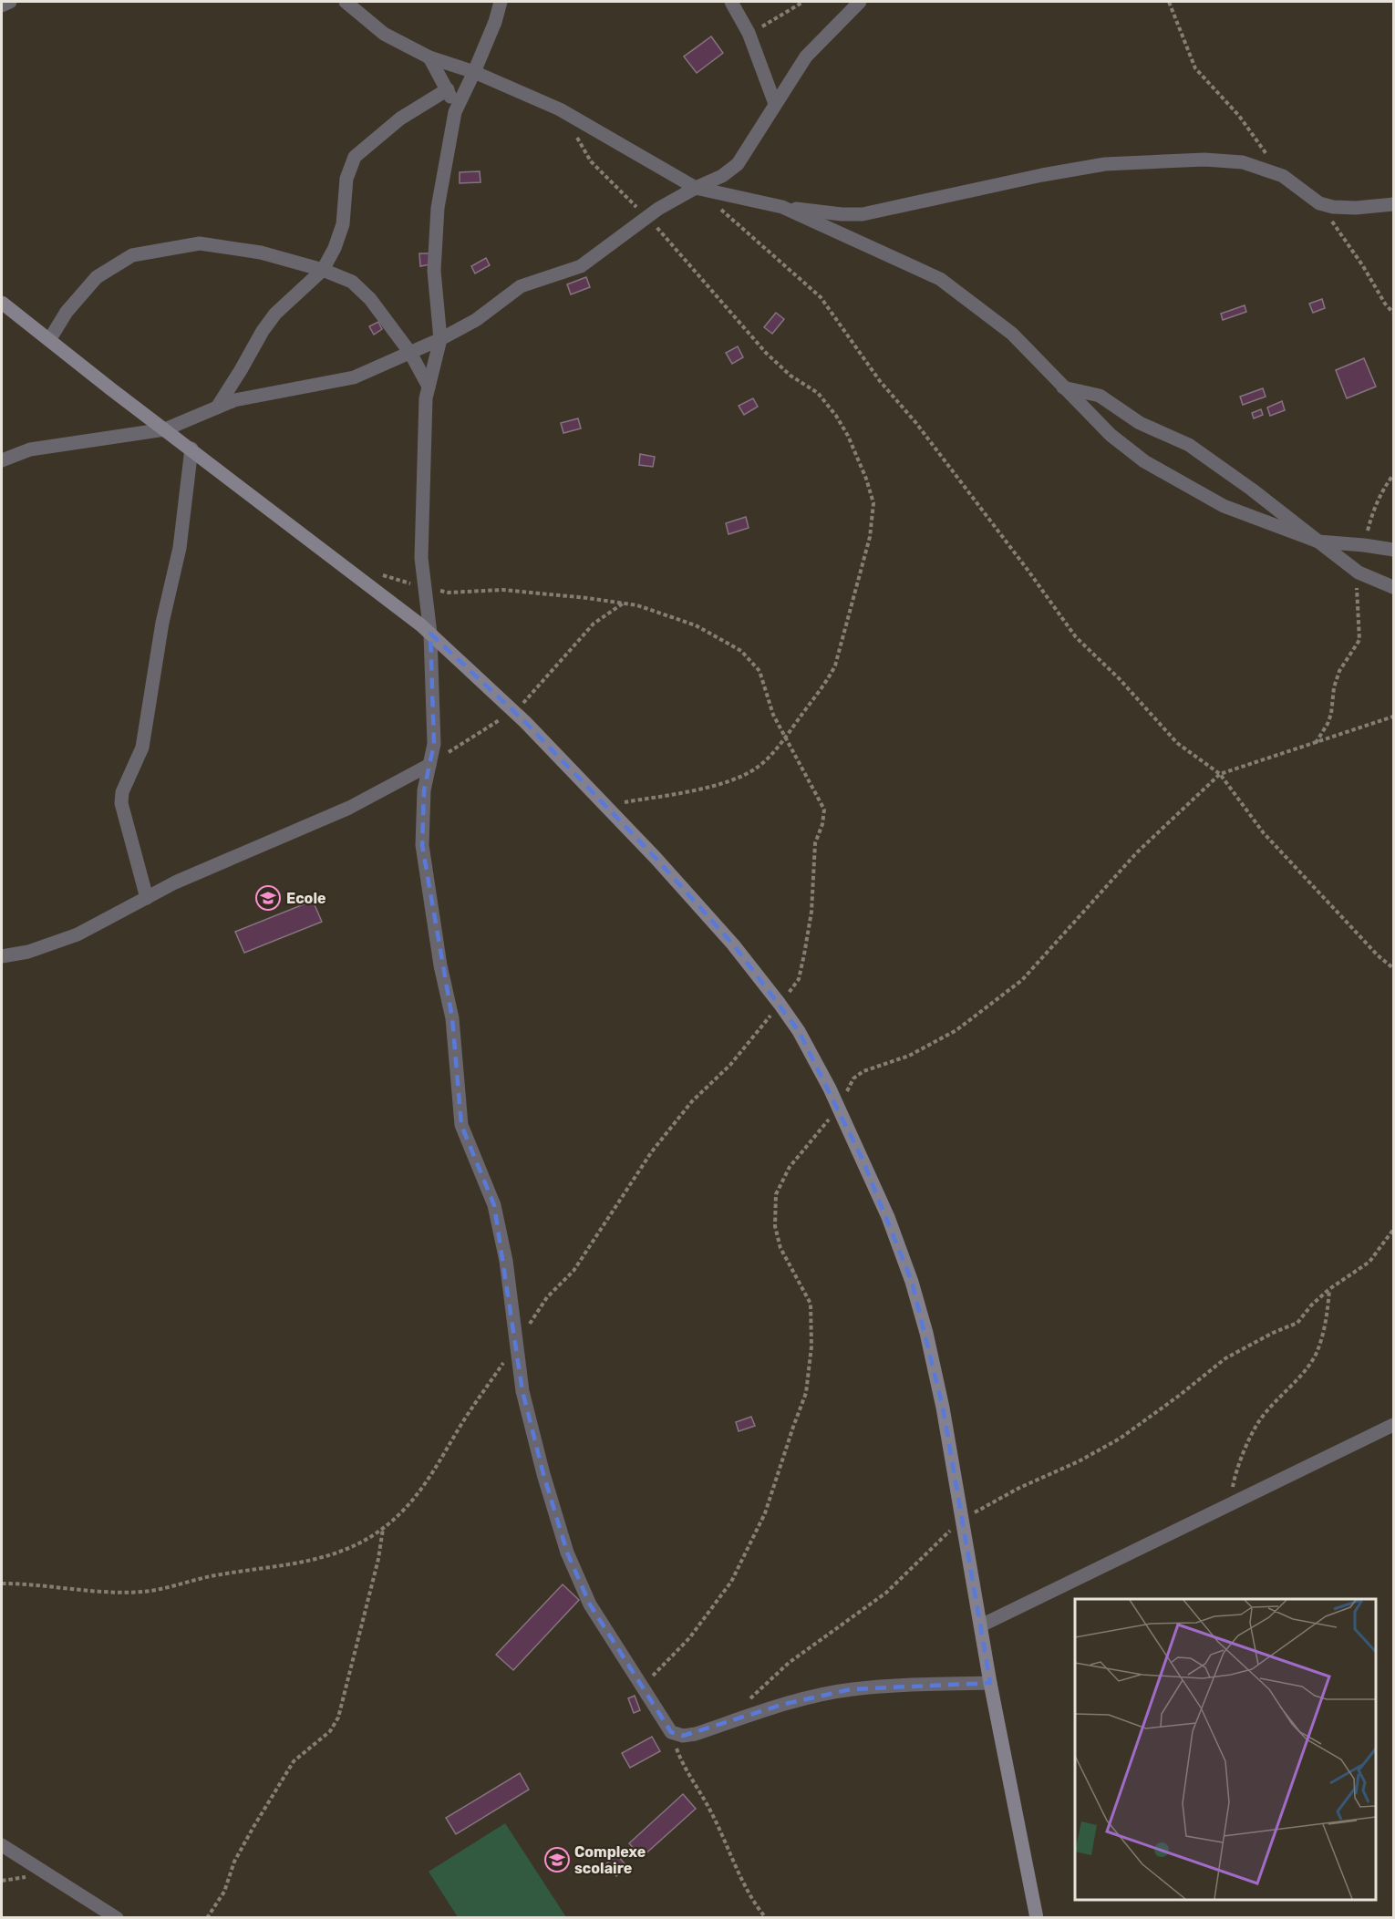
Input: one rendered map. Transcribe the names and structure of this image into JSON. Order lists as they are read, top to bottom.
{
  "places": {
    "school or university": ["Ecole", "Complexe scolaire"]
  }
}
